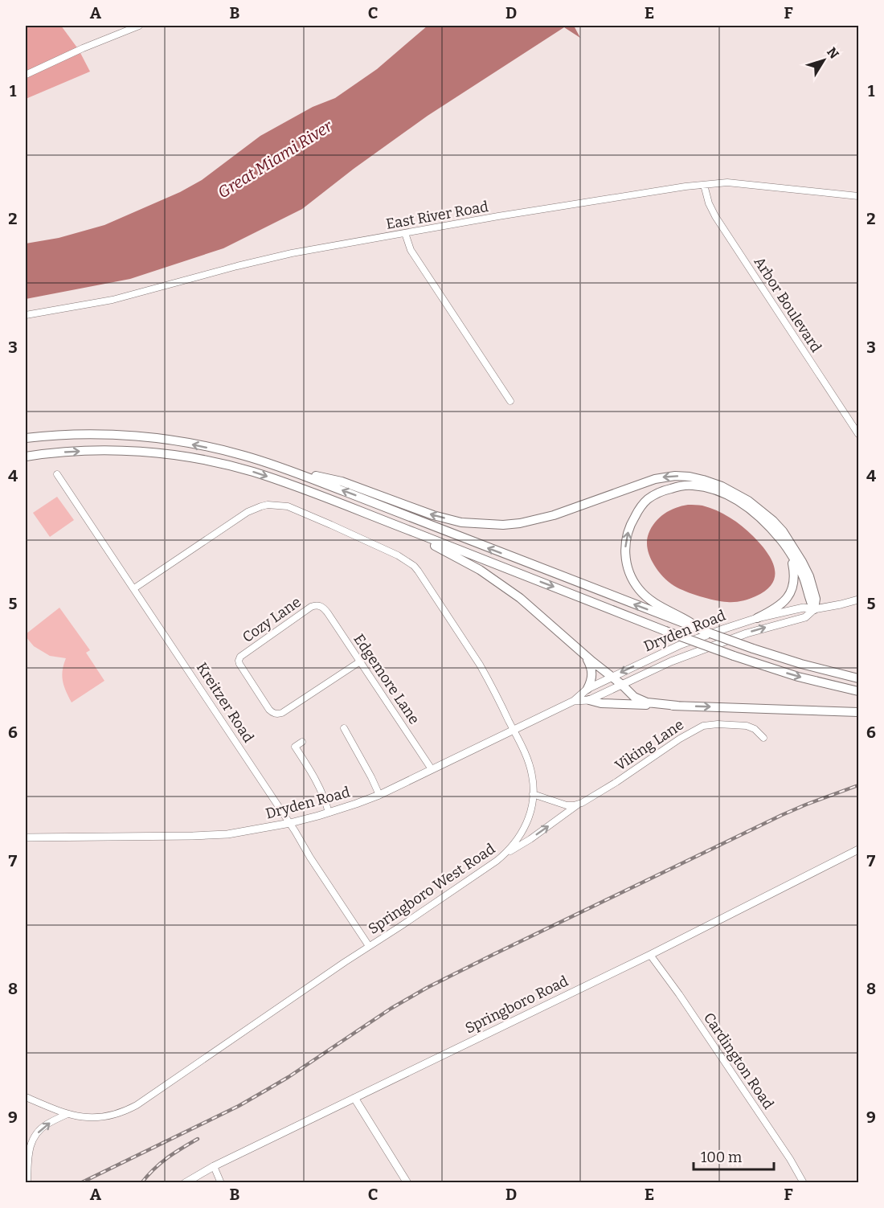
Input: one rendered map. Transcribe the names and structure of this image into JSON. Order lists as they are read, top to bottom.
{
  "streets": {
    "main road": ["Dryden Road", "Springboro Road"],
    "street": [
      "East River Road",
      "Arbor Boulevard",
      "Cozy Lane",
      "Edgemore Lane",
      "Kreitzer Road",
      "Viking Lane",
      "Springboro West Road",
      "Cardington Road"
    ]
  },
  "crossings": [
    ["East River Road", "Arbor Boulevard"],
    ["Cozy Lane", "Edgemore Lane"],
    ["Dryden Road", "Edgemore Lane"],
    ["Dryden Road", "Kreitzer Road"],
    ["Dryden Road", "Springboro West Road"],
    ["Kreitzer Road", "Springboro West Road"],
    ["Viking Lane", "Springboro West Road"],
    ["Springboro Road", "Cardington Road"]
  ],
  "water": ["Great Miami River"],
  "scale_bar": "100 m",
  "north": "top right",
  "grid": {
    "columns": [
      "A",
      "B",
      "C",
      "D",
      "E",
      "F"
    ],
    "rows": [
      "1",
      "2",
      "3",
      "4",
      "5",
      "6",
      "7",
      "8",
      "9"
    ]
  }
}
